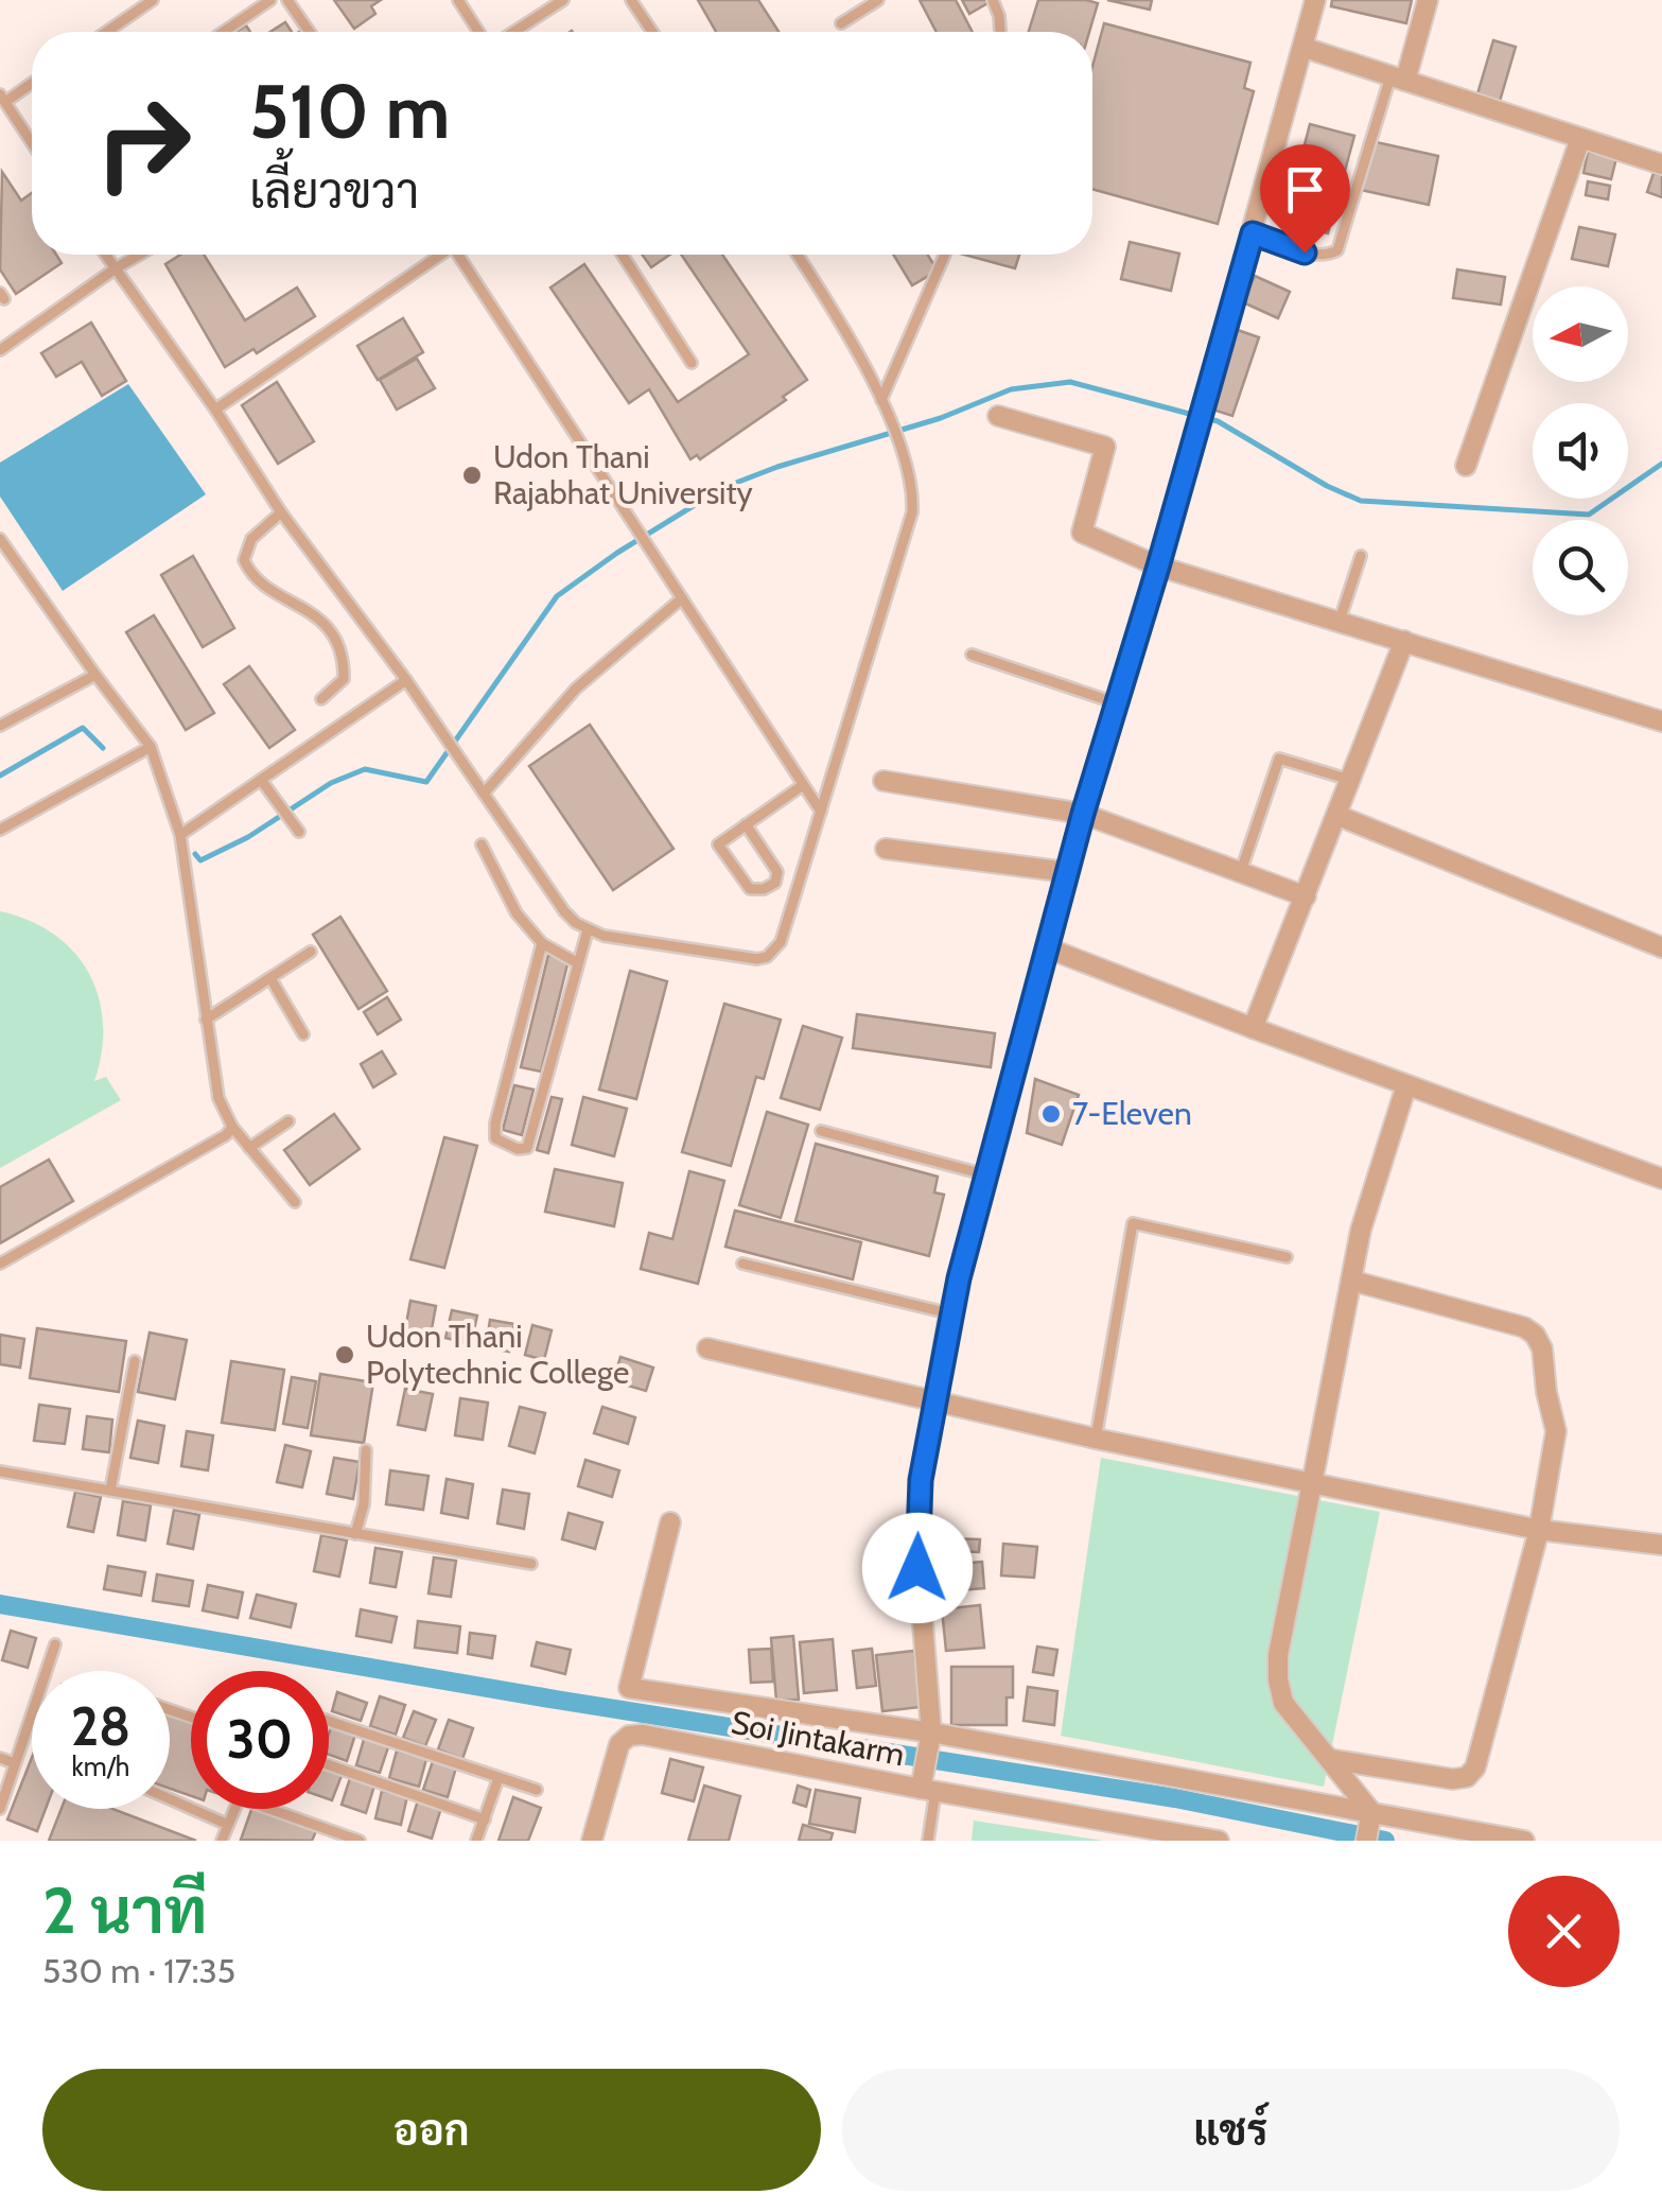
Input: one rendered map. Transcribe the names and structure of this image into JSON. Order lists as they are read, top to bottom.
{
  "streets": {
    "street": ["Soi Jintakarm"]
  },
  "places": ["Udon Thani Rajabhat University", "7-Eleven", "Udon Thani Polytechnic College"],
  "north": "left",
  "page": {
    "turn": ["510 m", "เลี้ยวขวา"],
    "speed": "28 km/h",
    "limit": "30",
    "heading": ["2 นาที", "530 m · 17:35"],
    "buttons": ["ออก", "แชร์"]
  }
}
